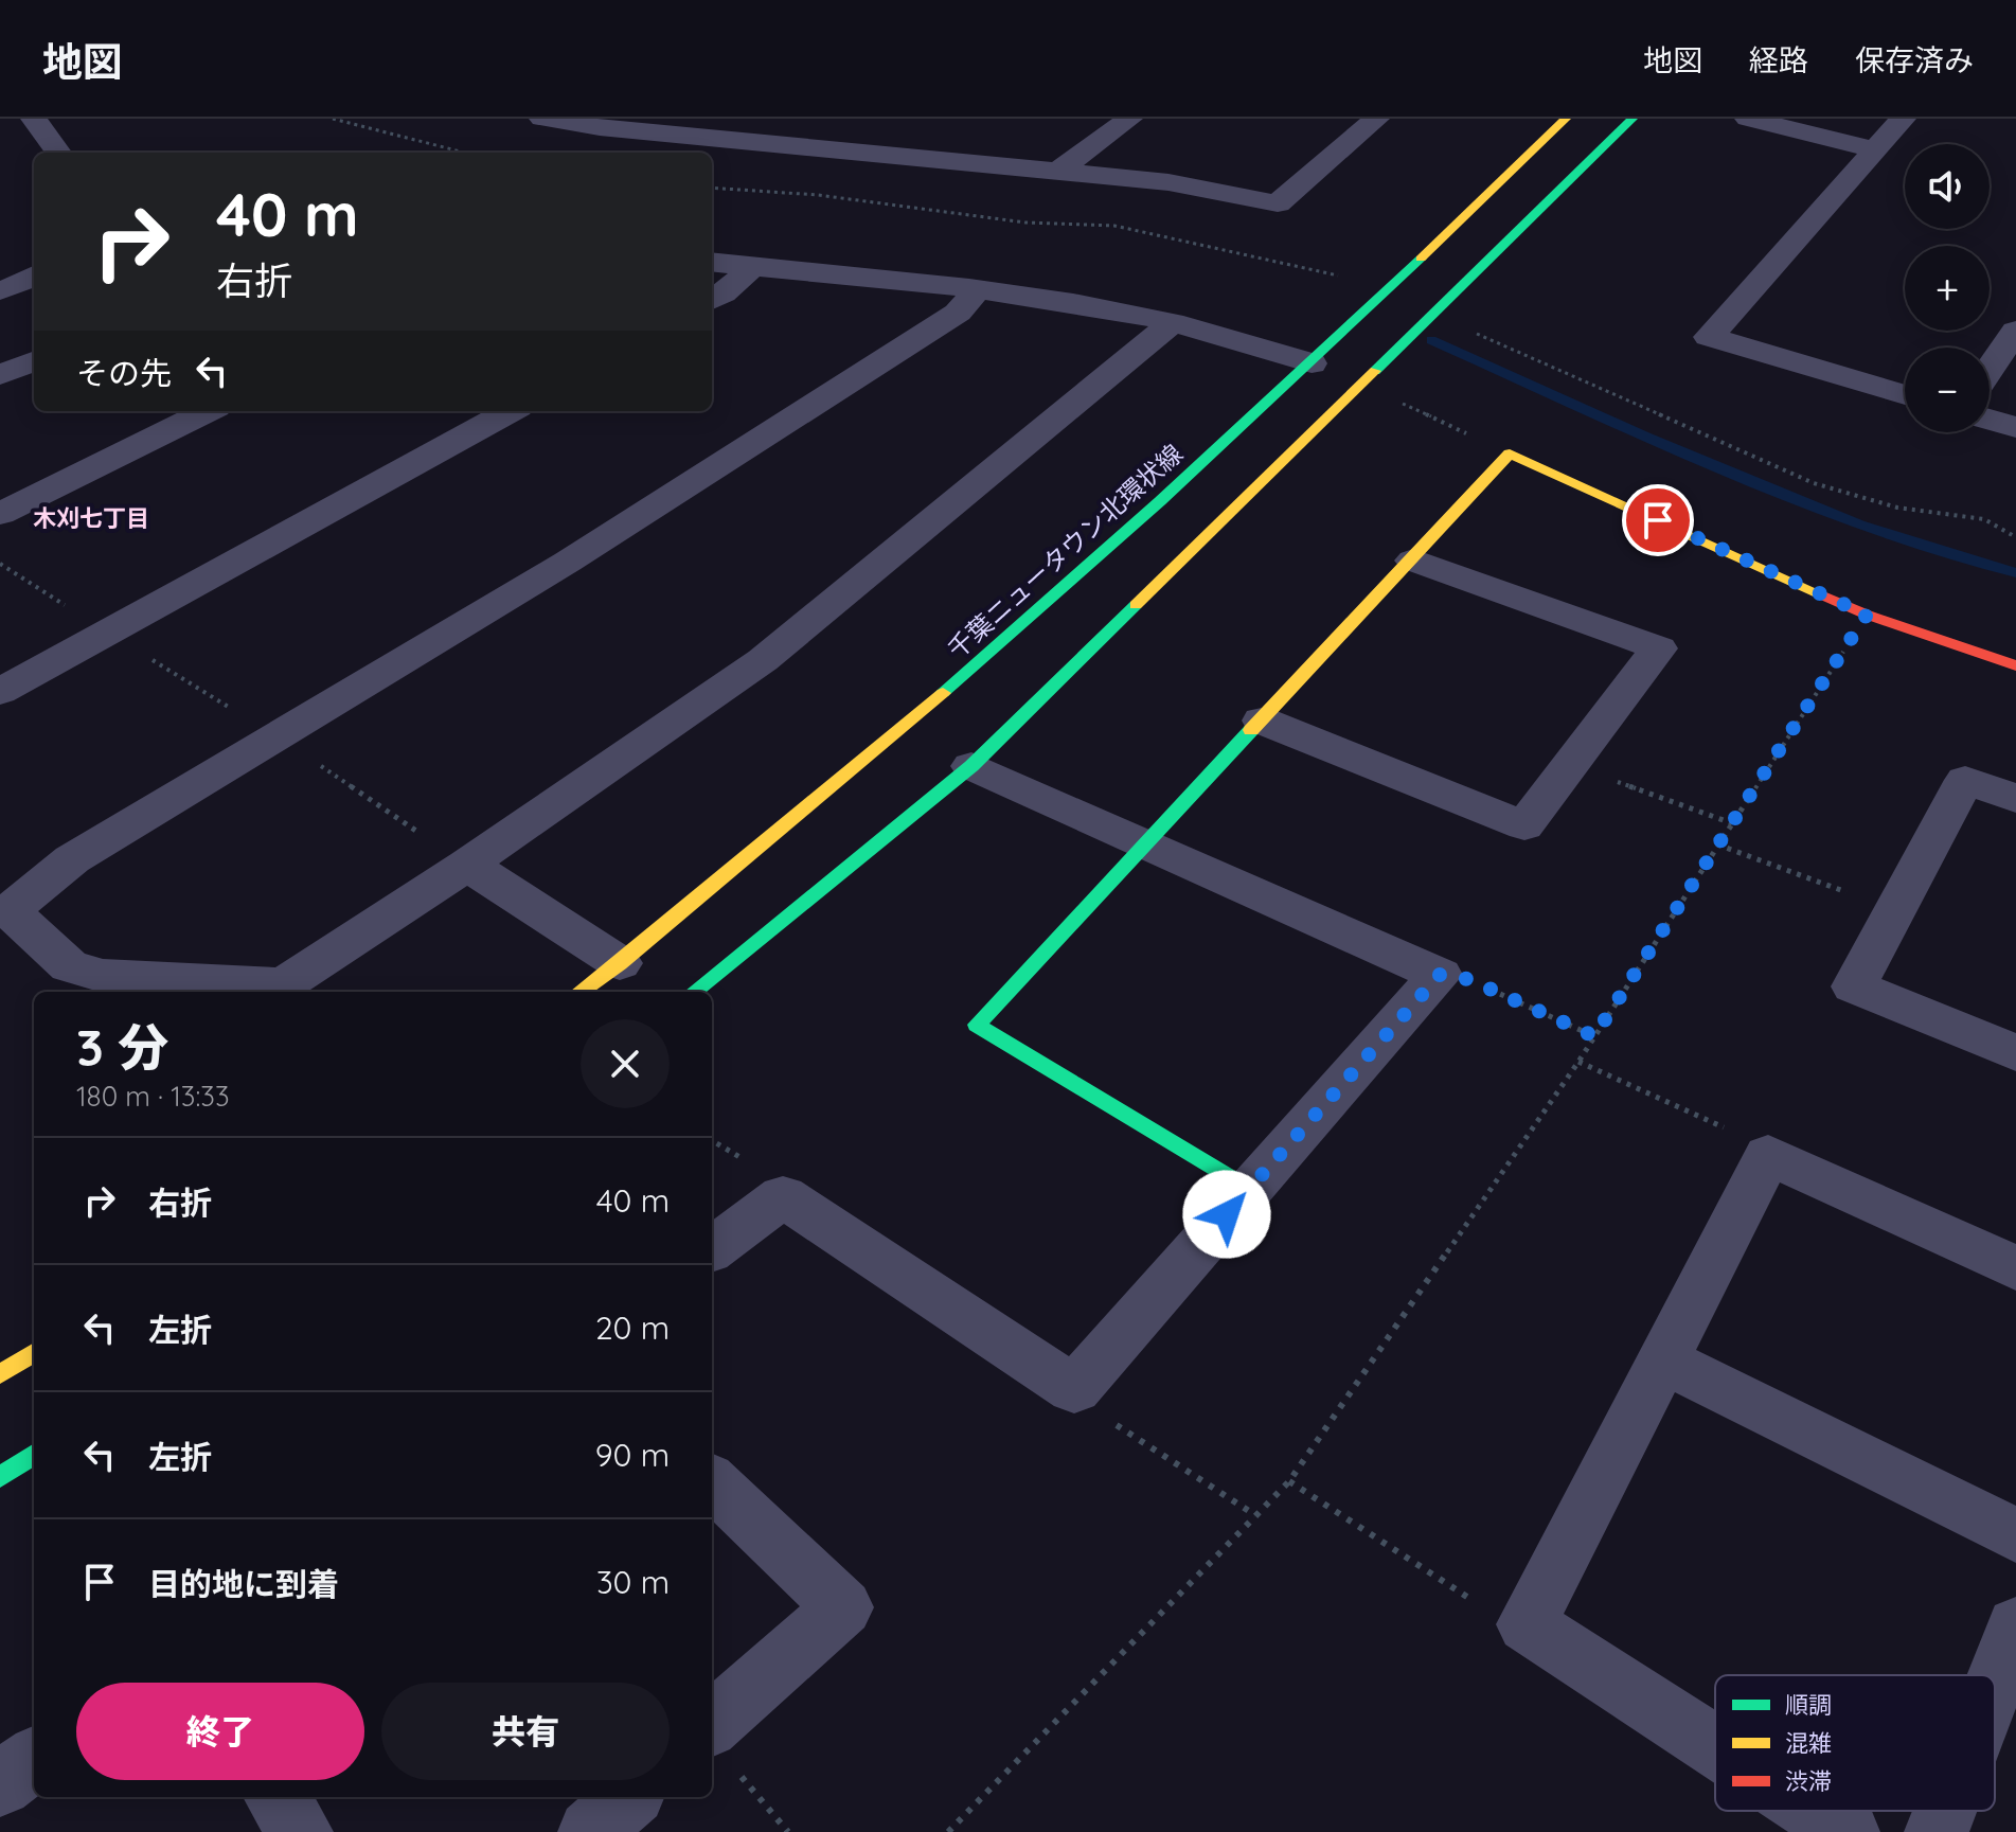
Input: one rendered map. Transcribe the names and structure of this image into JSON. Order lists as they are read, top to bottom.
{
  "streets": {
    "main road": ["千葉ニュータウン北環状線"]
  },
  "districts": ["木刈七丁目"],
  "legend": ["順調", "混雑", "渋滞"],
  "page": {
    "header": "地図",
    "nav": ["地図", "経路", "保存済み"],
    "map_buttons": ["+", "−"],
    "turn": ["40 m", "右折"],
    "then": "その先",
    "heading": ["3 分", "180 m · 13:33"],
    "list": [
      {
        "name": "右折",
        "value": "40 m"
      },
      {
        "name": "左折",
        "value": "20 m"
      },
      {
        "name": "左折",
        "value": "90 m"
      },
      {
        "name": "目的地に到着",
        "value": "30 m"
      }
    ],
    "buttons": ["終了", "共有"]
  }
}
